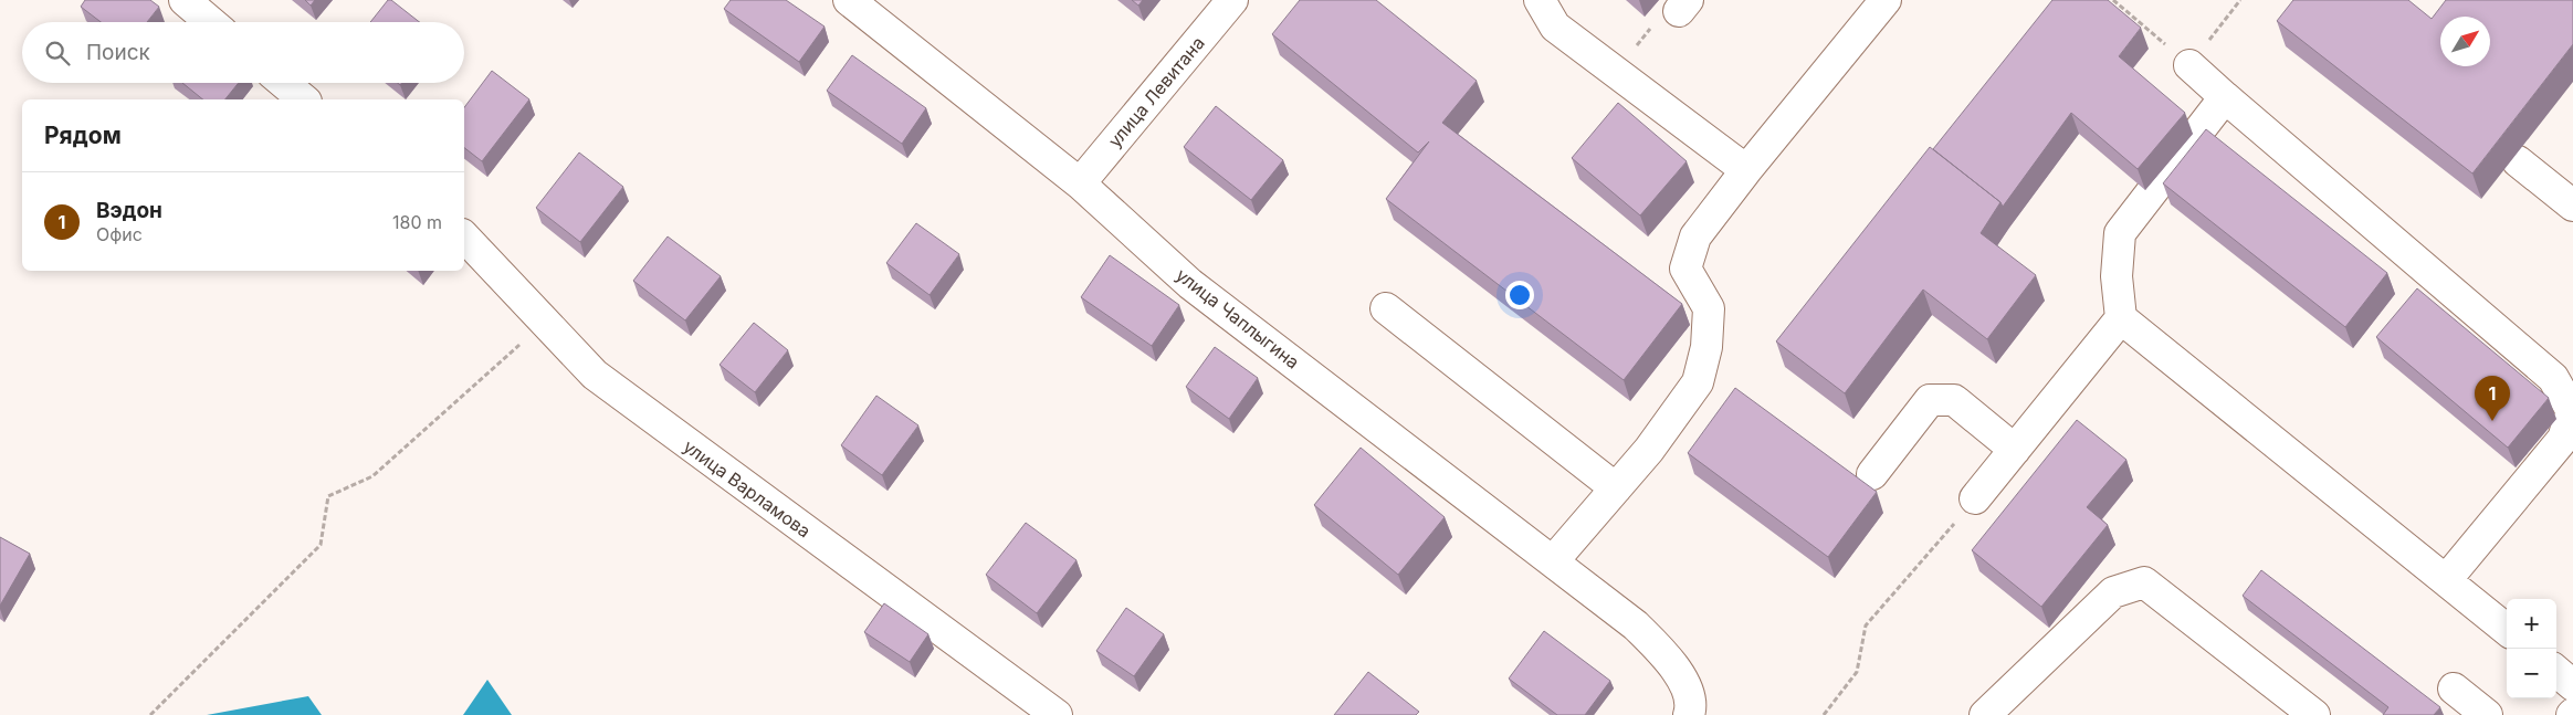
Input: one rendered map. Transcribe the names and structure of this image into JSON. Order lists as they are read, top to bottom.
{
  "streets": {
    "street": ["улица Левитана", "улица Чаплыгина", "улица Варламова"]
  },
  "crossings": [
    ["улица Левитана", "улица Чаплыгина"]
  ],
  "north": "top right",
  "page": {
    "search": "Поиск",
    "heading": "Рядом",
    "list": [
      {
        "mark": "1",
        "name": "Вэдон",
        "note": "Офис",
        "value": "180 m"
      }
    ],
    "pins": "1",
    "map_buttons": ["+", "−"]
  }
}
